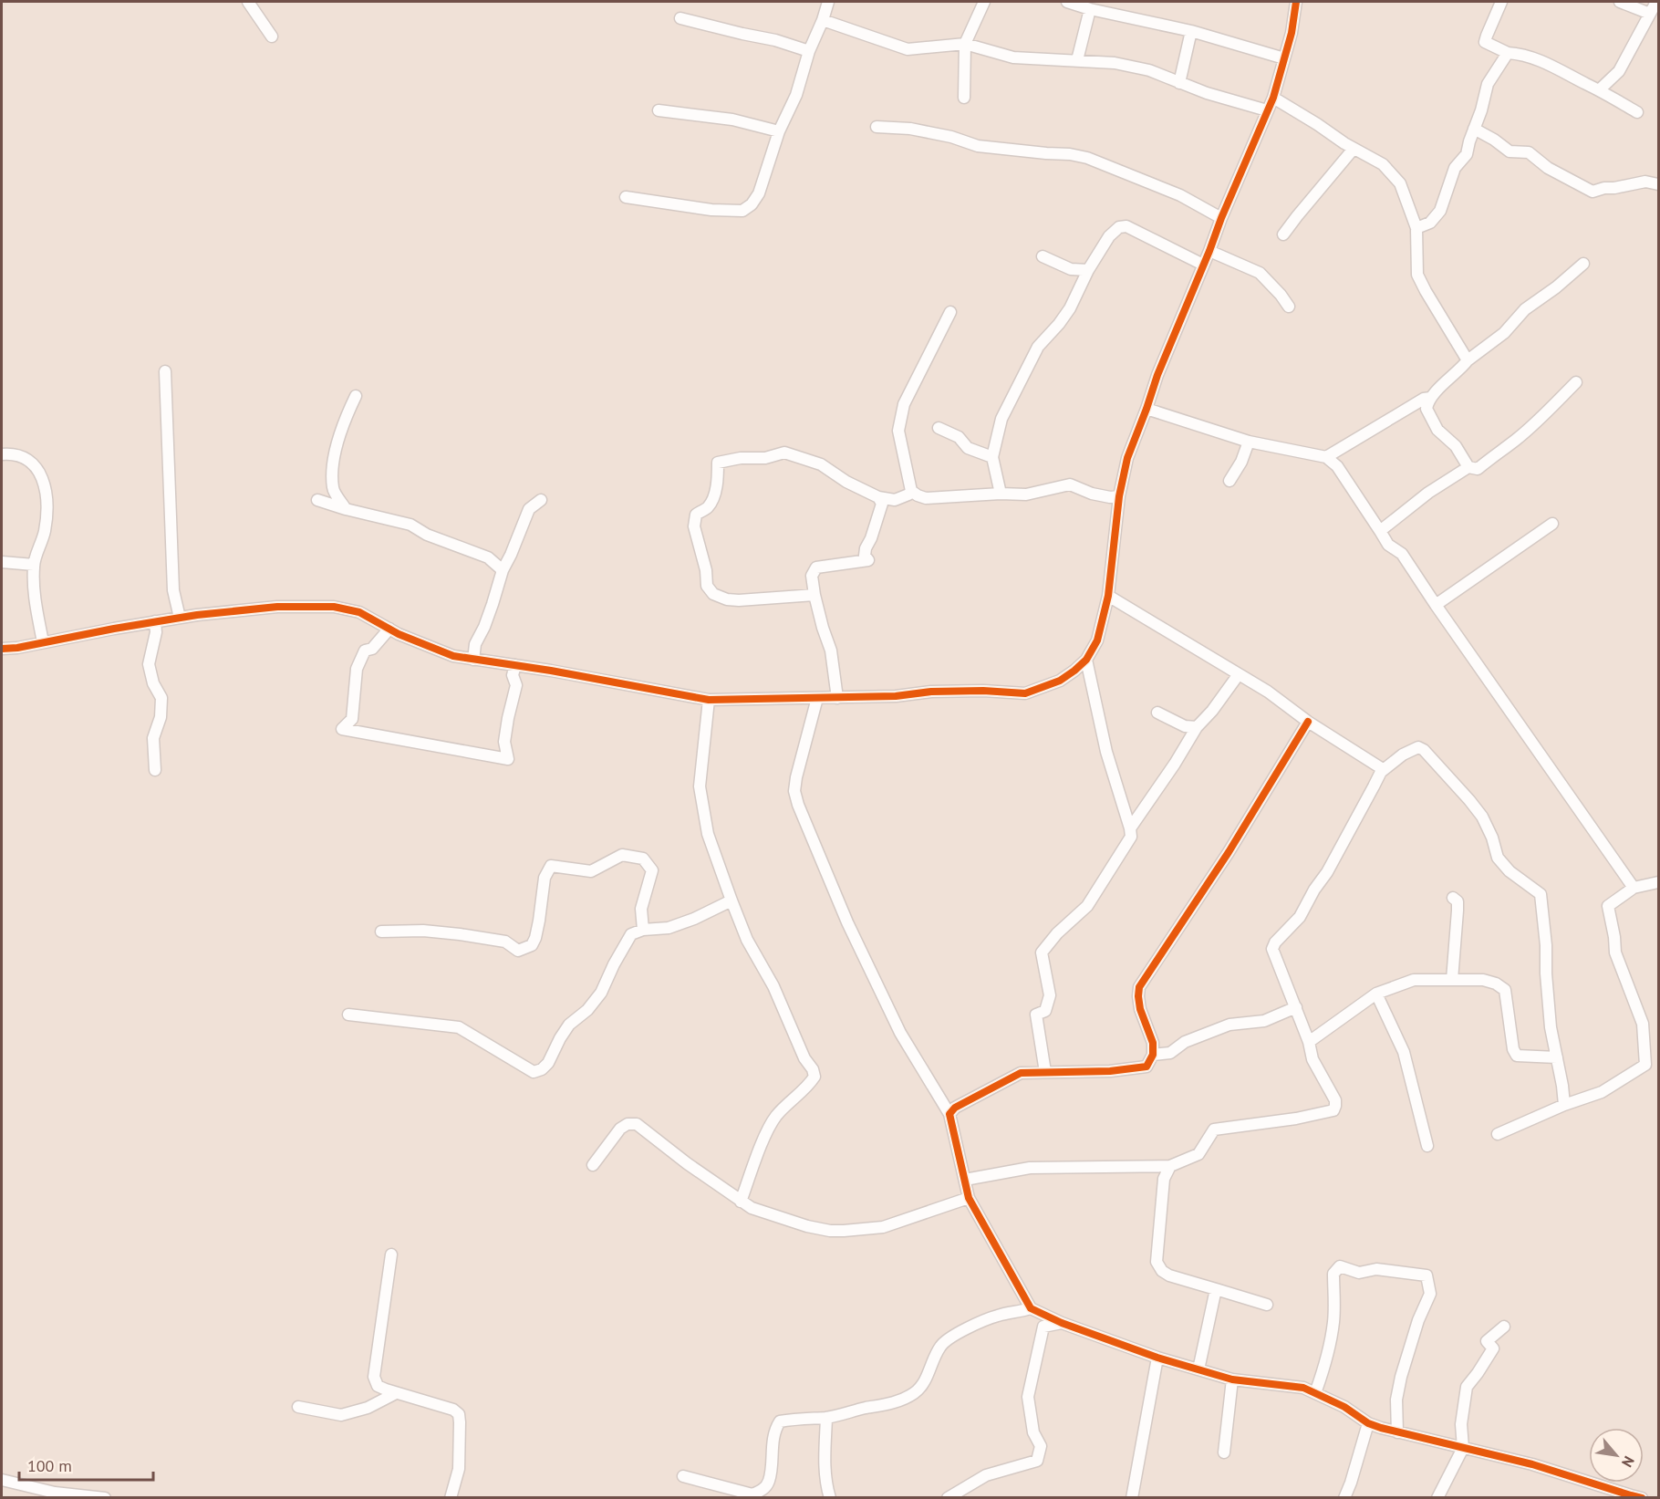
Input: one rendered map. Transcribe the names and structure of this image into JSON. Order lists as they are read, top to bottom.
{
  "scale_bar": "100 m",
  "north": "bottom right"
}
